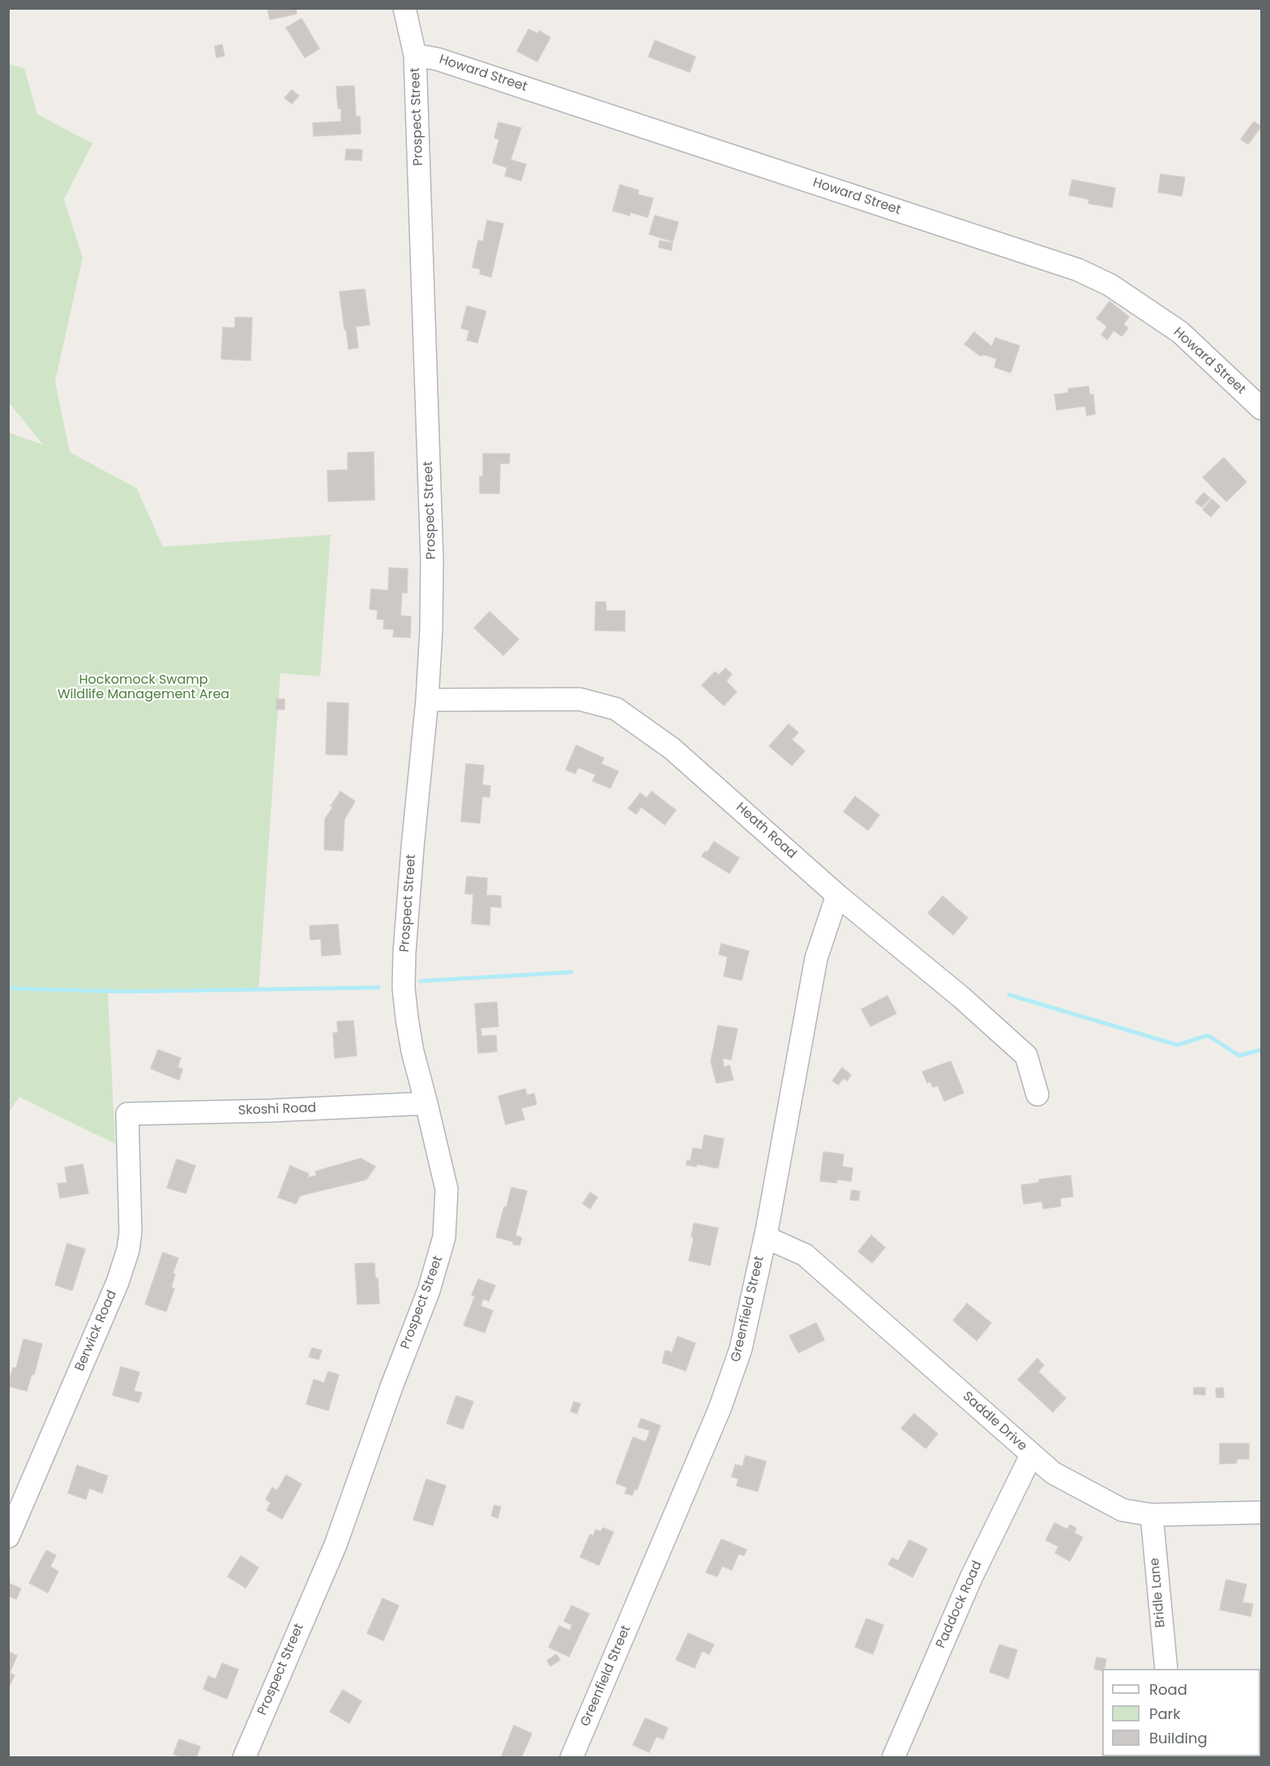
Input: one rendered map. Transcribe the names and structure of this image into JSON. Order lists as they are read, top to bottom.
{
  "streets": {
    "street": [
      "Howard Street",
      "Prospect Street",
      "Heath Road",
      "Skoshi Road",
      "Greenfield Street",
      "Berwick Road",
      "Saddle Drive",
      "Bridle Lane",
      "Paddock Road"
    ]
  },
  "crossings": [
    ["Howard Street", "Prospect Street"],
    ["Prospect Street", "Heath Road"],
    ["Prospect Street", "Skoshi Road"],
    ["Heath Road", "Greenfield Street"],
    ["Skoshi Road", "Berwick Road"],
    ["Greenfield Street", "Saddle Drive"],
    ["Saddle Drive", "Bridle Lane"],
    ["Saddle Drive", "Paddock Road"]
  ],
  "parks": ["Hockomock Swamp Wildlife Management Area"],
  "legend": ["Road", "Park", "Building"]
}
